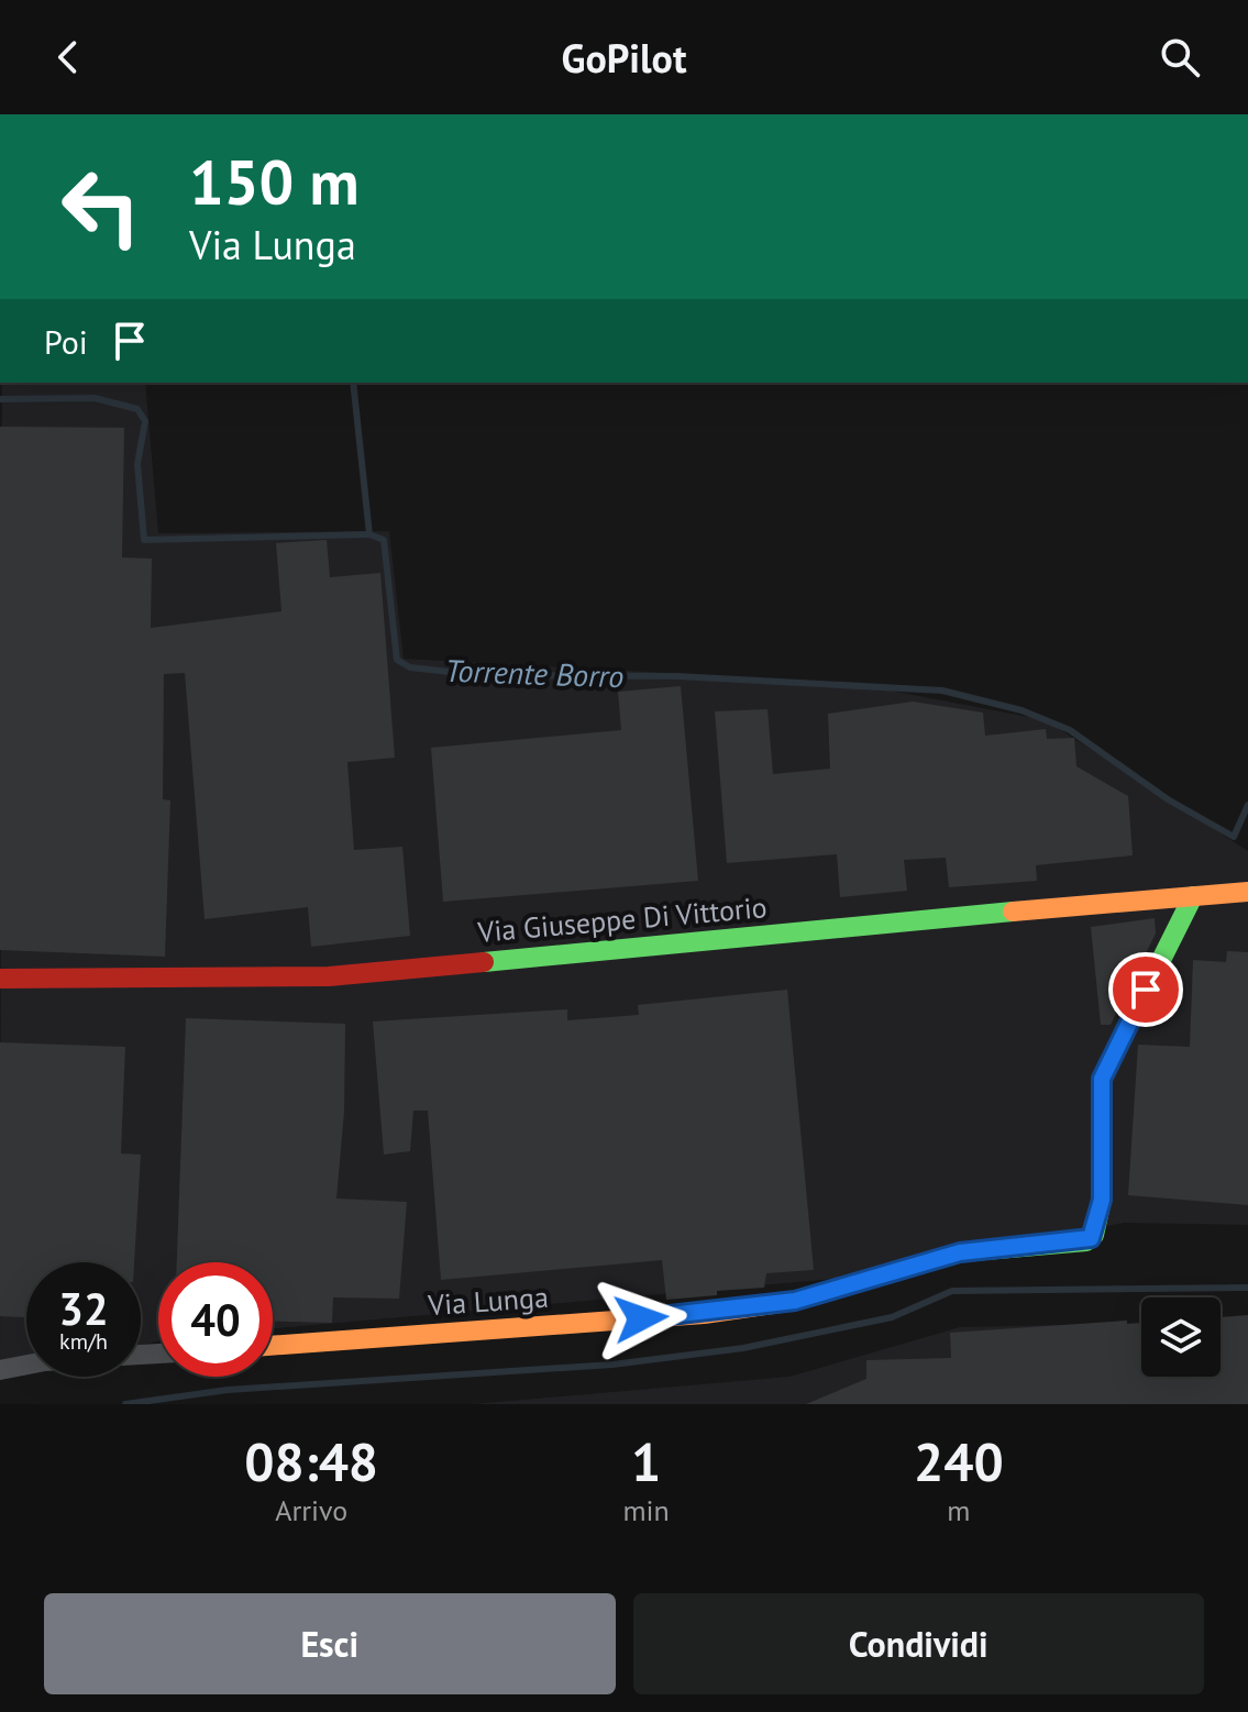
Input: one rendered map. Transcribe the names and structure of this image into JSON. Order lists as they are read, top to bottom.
{
  "streets": {
    "street": ["Via Giuseppe Di Vittorio", "Via Lunga"]
  },
  "crossings": [
    ["Via Giuseppe Di Vittorio", "Via Lunga"]
  ],
  "water": ["Torrente Borro"],
  "page": {
    "header": "GoPilot",
    "turn": ["150 m", "Via Lunga"],
    "then": "Poi",
    "speed": "32 km/h",
    "limit": "40",
    "eta": [
      "08:48",
      "Arrivo",
      "1",
      "min",
      "240",
      "m"
    ],
    "buttons": ["Esci", "Condividi"]
  }
}
